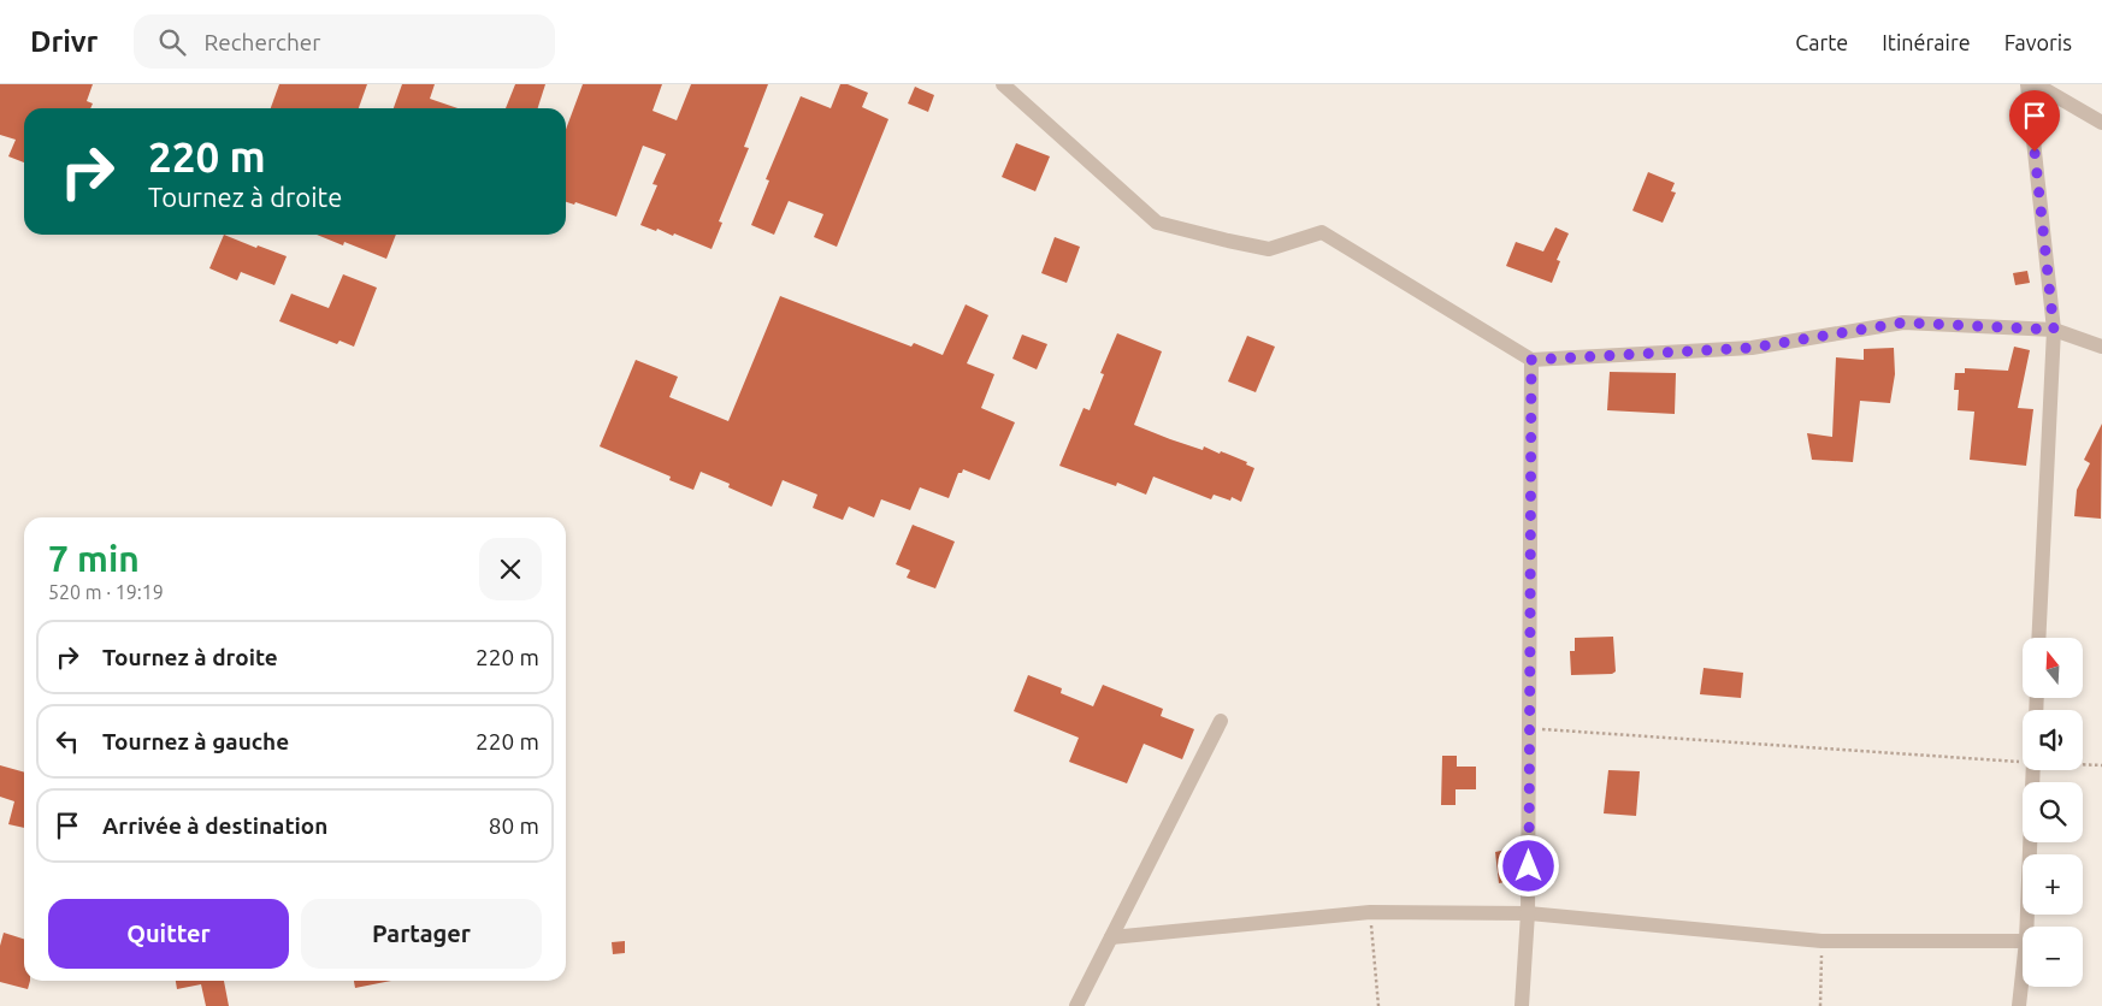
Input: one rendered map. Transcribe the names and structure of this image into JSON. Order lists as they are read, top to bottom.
{
  "north": "top",
  "page": {
    "header": "Drivr",
    "search": "Rechercher",
    "nav": ["Carte", "Itinéraire", "Favoris"],
    "turn": ["220 m", "Tournez à droite"],
    "heading": ["7 min", "520 m · 19:19"],
    "list": [
      {
        "name": "Tournez à droite",
        "value": "220 m"
      },
      {
        "name": "Tournez à gauche",
        "value": "220 m"
      },
      {
        "name": "Arrivée à destination",
        "value": "80 m"
      }
    ],
    "map_buttons": ["+", "−"],
    "buttons": ["Quitter", "Partager"]
  }
}
